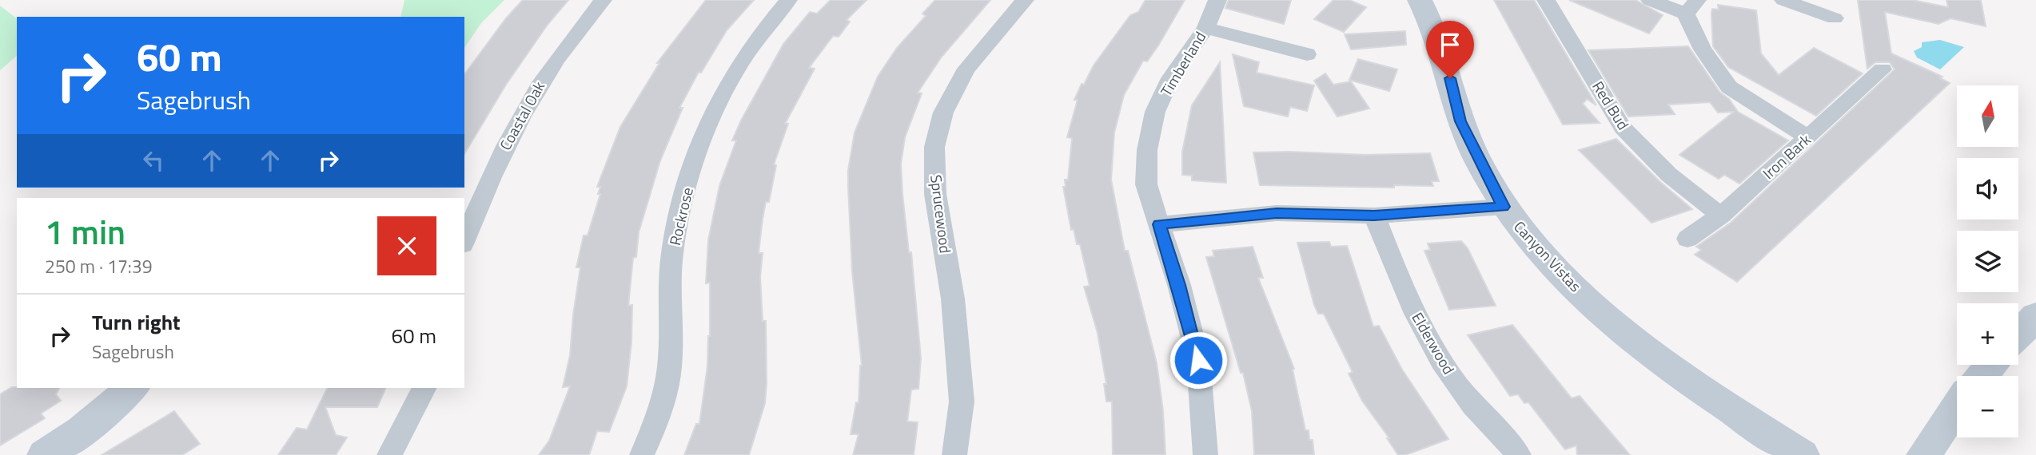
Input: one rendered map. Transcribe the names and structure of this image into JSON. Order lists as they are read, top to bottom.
{
  "streets": {
    "street": [
      "Timberland",
      "Red Bud",
      "Coastal Oak",
      "Iron Bark",
      "Sprucewood",
      "Rockrose",
      "Canyon Vistas",
      "Elderwood"
    ]
  },
  "crossings": [
    ["Red Bud", "Iron Bark"]
  ],
  "north": "top",
  "page": {
    "turn": ["60 m", "Sagebrush"],
    "map_buttons": ["+", "−"],
    "heading": ["1 min", "250 m · 17:39"],
    "list": [
      {
        "name": "Turn right",
        "note": "Sagebrush",
        "value": "60 m"
      }
    ]
  }
}
